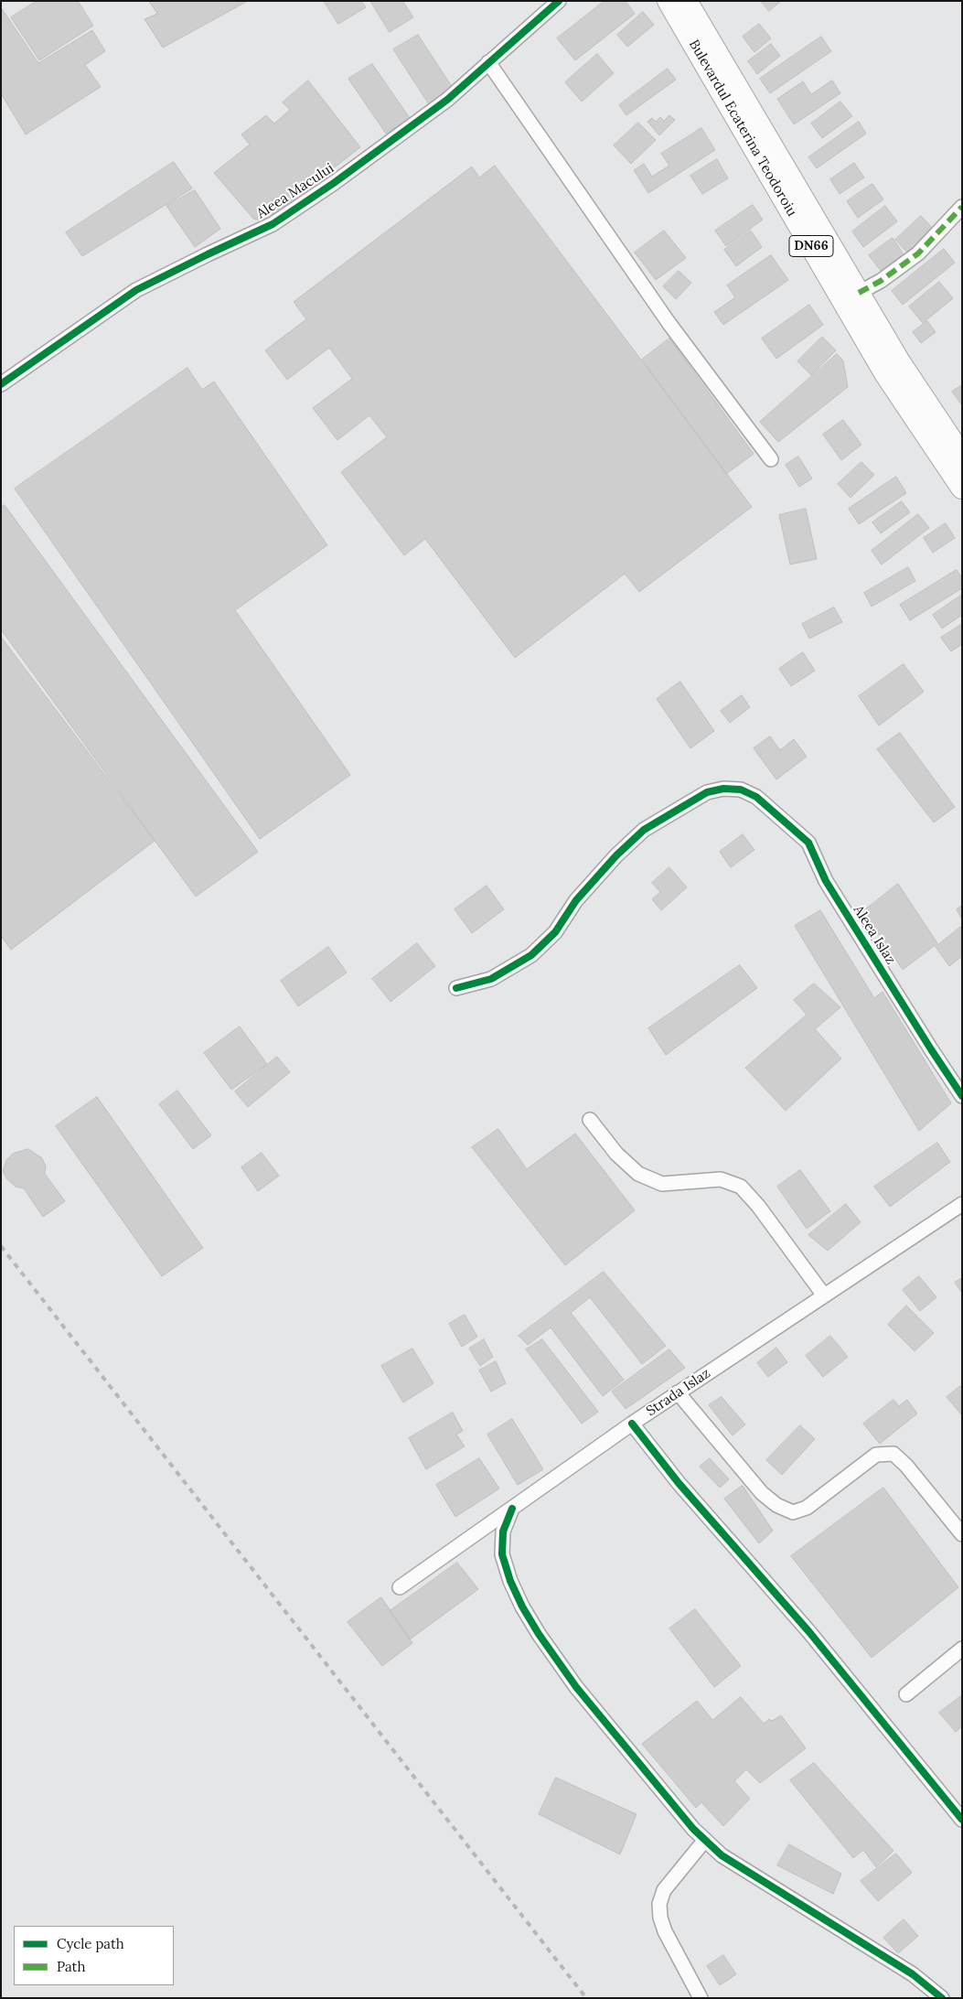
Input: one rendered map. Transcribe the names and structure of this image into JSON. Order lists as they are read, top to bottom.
{
  "streets": {
    "main road": ["Bulevardul Ecaterina Teodoroiu", "DN66"],
    "street": ["Aleea Macului", "Aleea Islaz", "Strada Islaz"]
  },
  "legend": ["Cycle path", "Path"]
}
